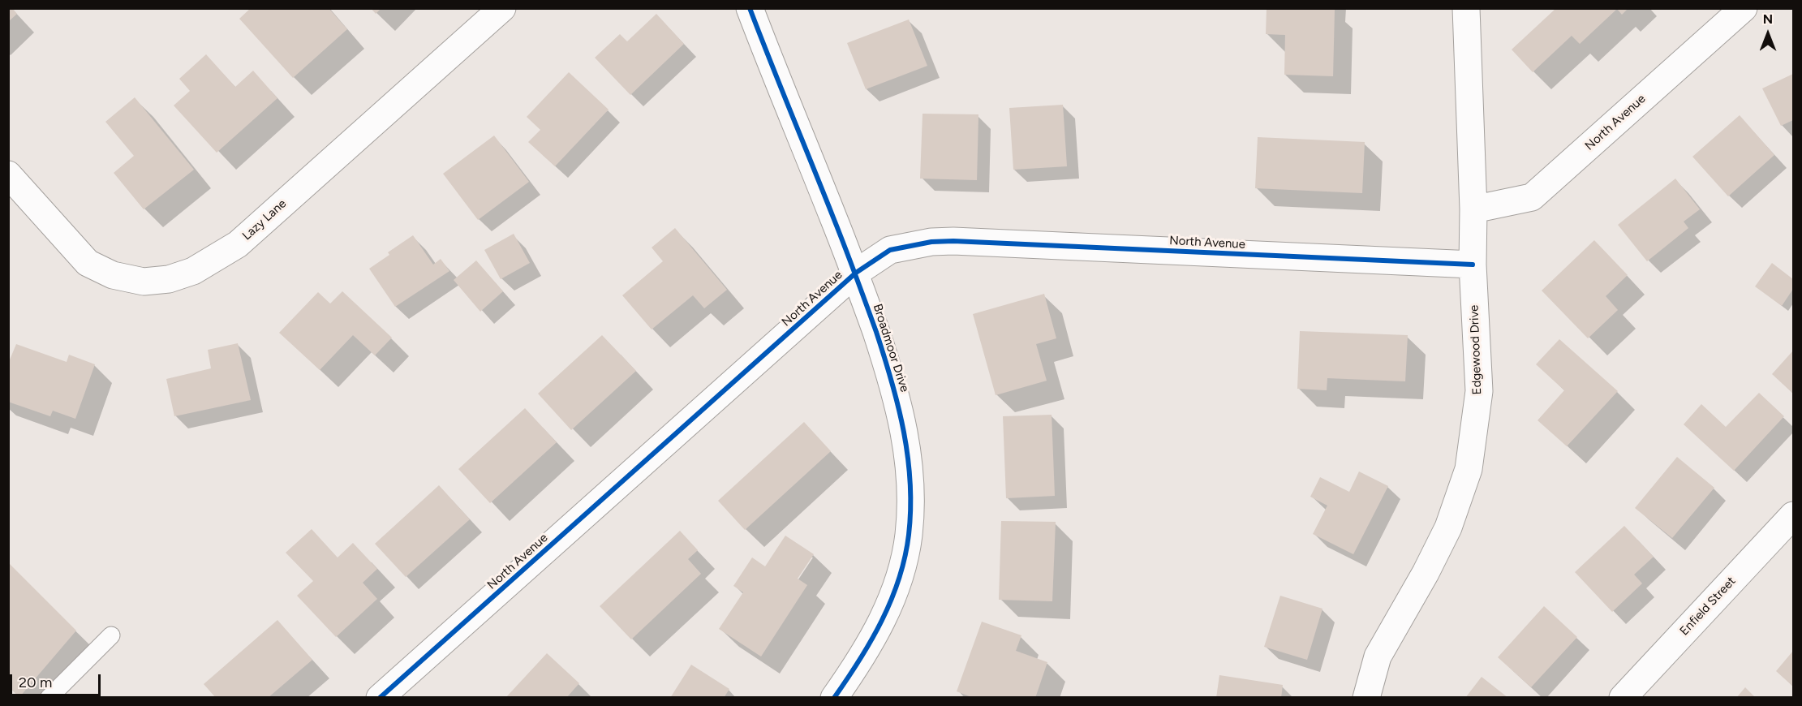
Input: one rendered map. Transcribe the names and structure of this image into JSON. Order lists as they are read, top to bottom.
{
  "streets": {
    "street": [
      "North Avenue",
      "Lazy Lane",
      "Broadmoor Drive",
      "Edgewood Drive",
      "Enfield Street"
    ]
  },
  "crossings": [
    ["North Avenue", "Broadmoor Drive"],
    ["North Avenue", "Edgewood Drive"]
  ],
  "scale_bar": "20 m",
  "north": "top"
}
